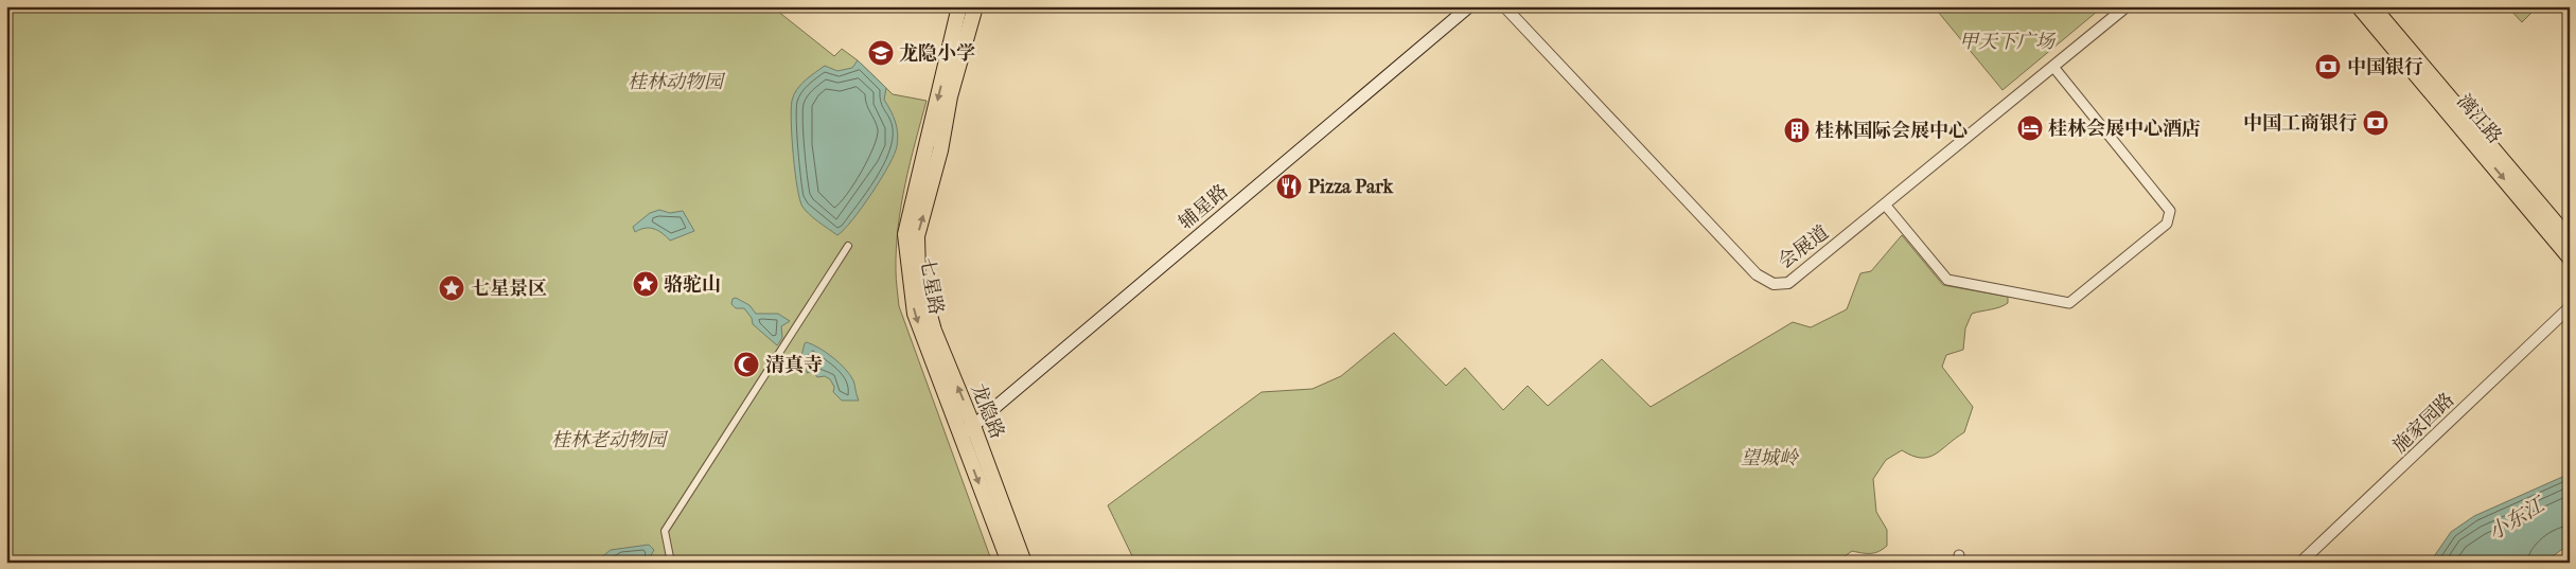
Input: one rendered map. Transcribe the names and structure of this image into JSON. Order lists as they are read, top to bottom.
{
  "streets": {
    "main road": [
      "漓江路",
      "辅星路",
      "七星路",
      "龙隐路"
    ],
    "street": ["会展道", "施家园路"]
  },
  "crossings": [
    ["辅星路", "七星路"],
    ["辅星路", "龙隐路"],
    ["七星路", "龙隐路"]
  ],
  "one_way": ["龙隐路"],
  "water": ["小东江"],
  "parks": [
    "甲天下广场",
    "桂林动物园",
    "桂林老动物园",
    "望城岭"
  ],
  "places": {
    "school or university": ["龙隐小学"],
    "bank": ["中国银行", "中国工商银行"],
    "hotel": ["桂林会展中心酒店"],
    "building": ["桂林国际会展中心"],
    "restaurant": ["Pizza Park"],
    "place": ["骆驼山", "七星景区"],
    "mosque": ["清真寺"]
  }
}
